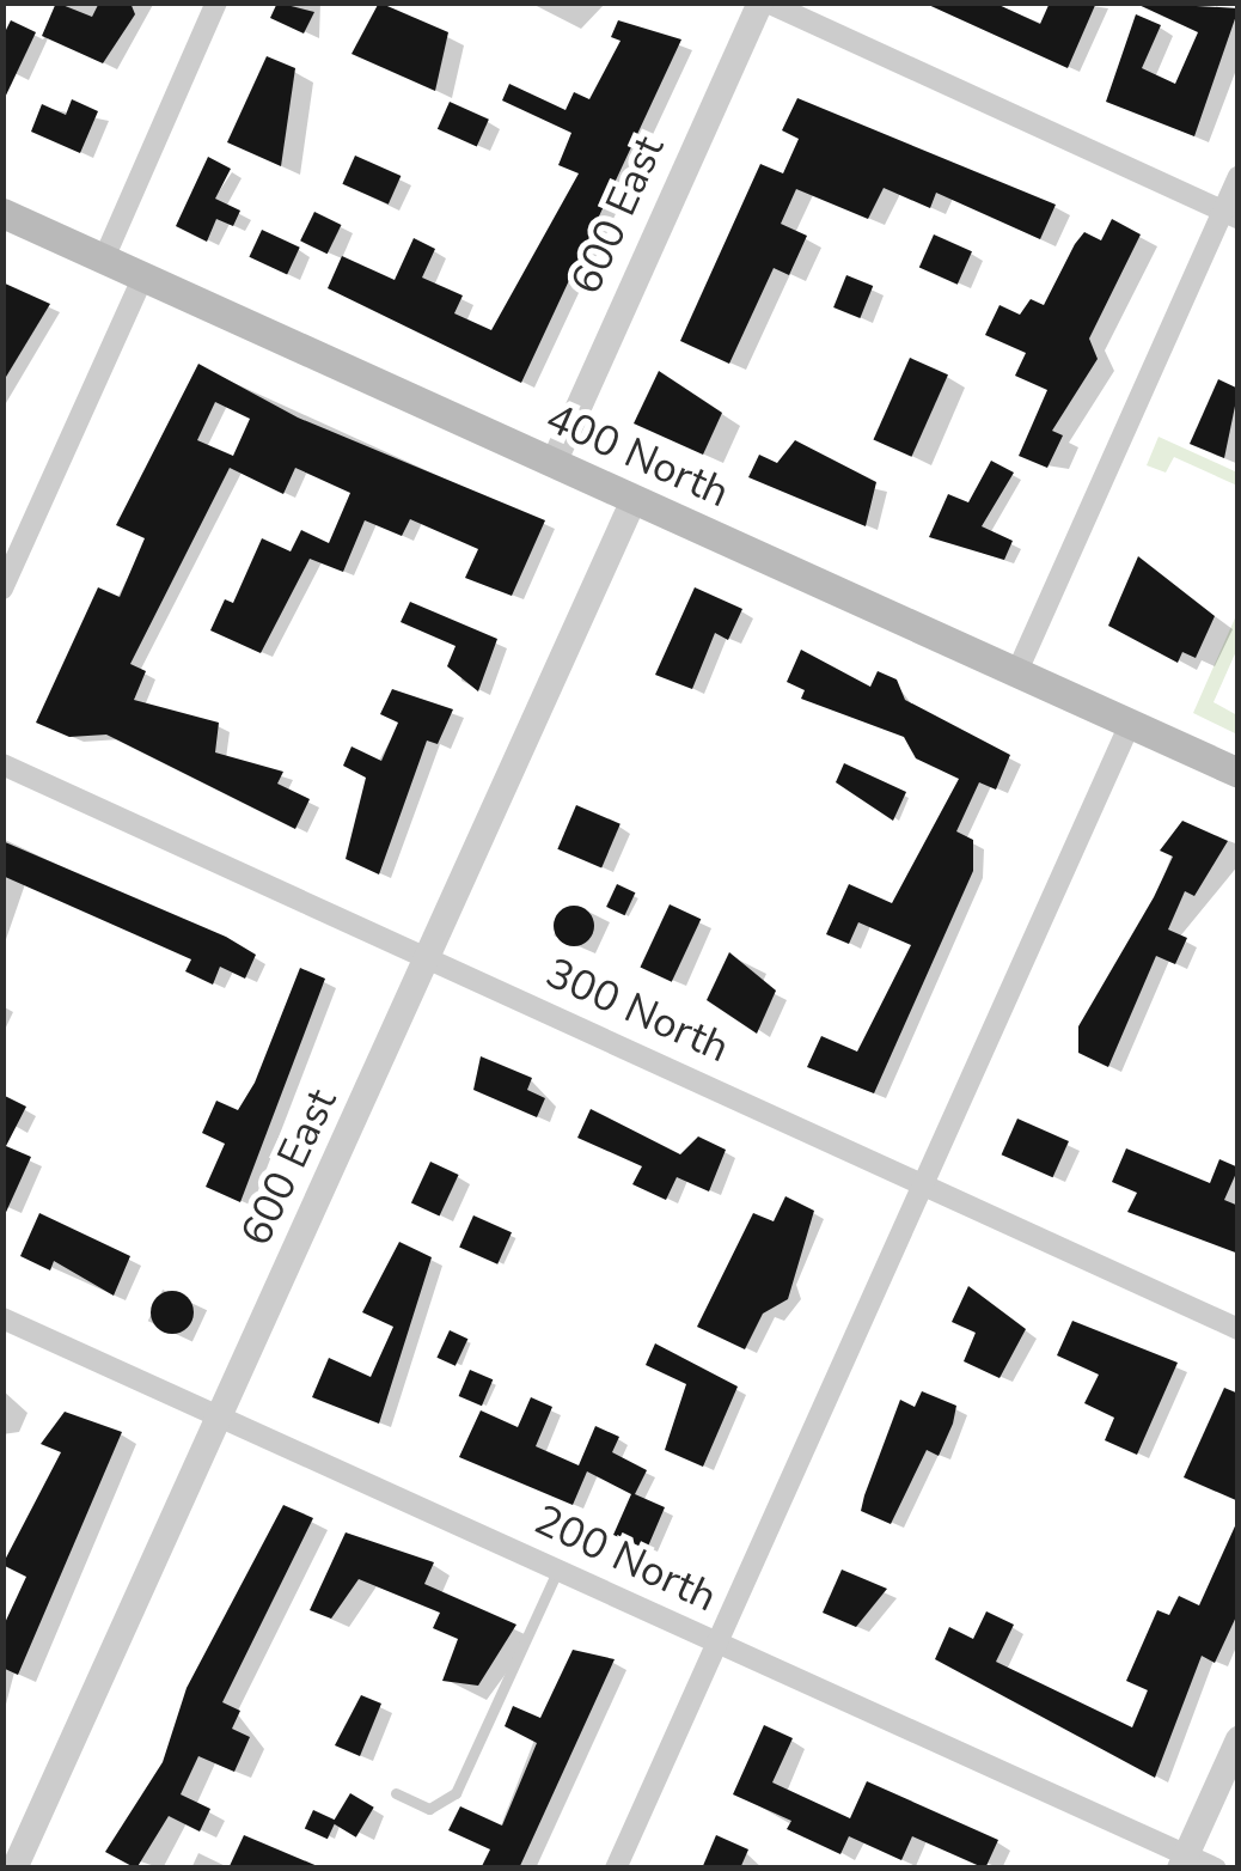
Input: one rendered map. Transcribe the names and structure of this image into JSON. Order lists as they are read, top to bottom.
{
  "streets": {
    "main road": ["400 North"],
    "street": ["600 East", "300 North", "200 North"]
  },
  "crossings": [
    ["600 East", "400 North"],
    ["600 East", "300 North"],
    ["600 East", "200 North"]
  ]
}
